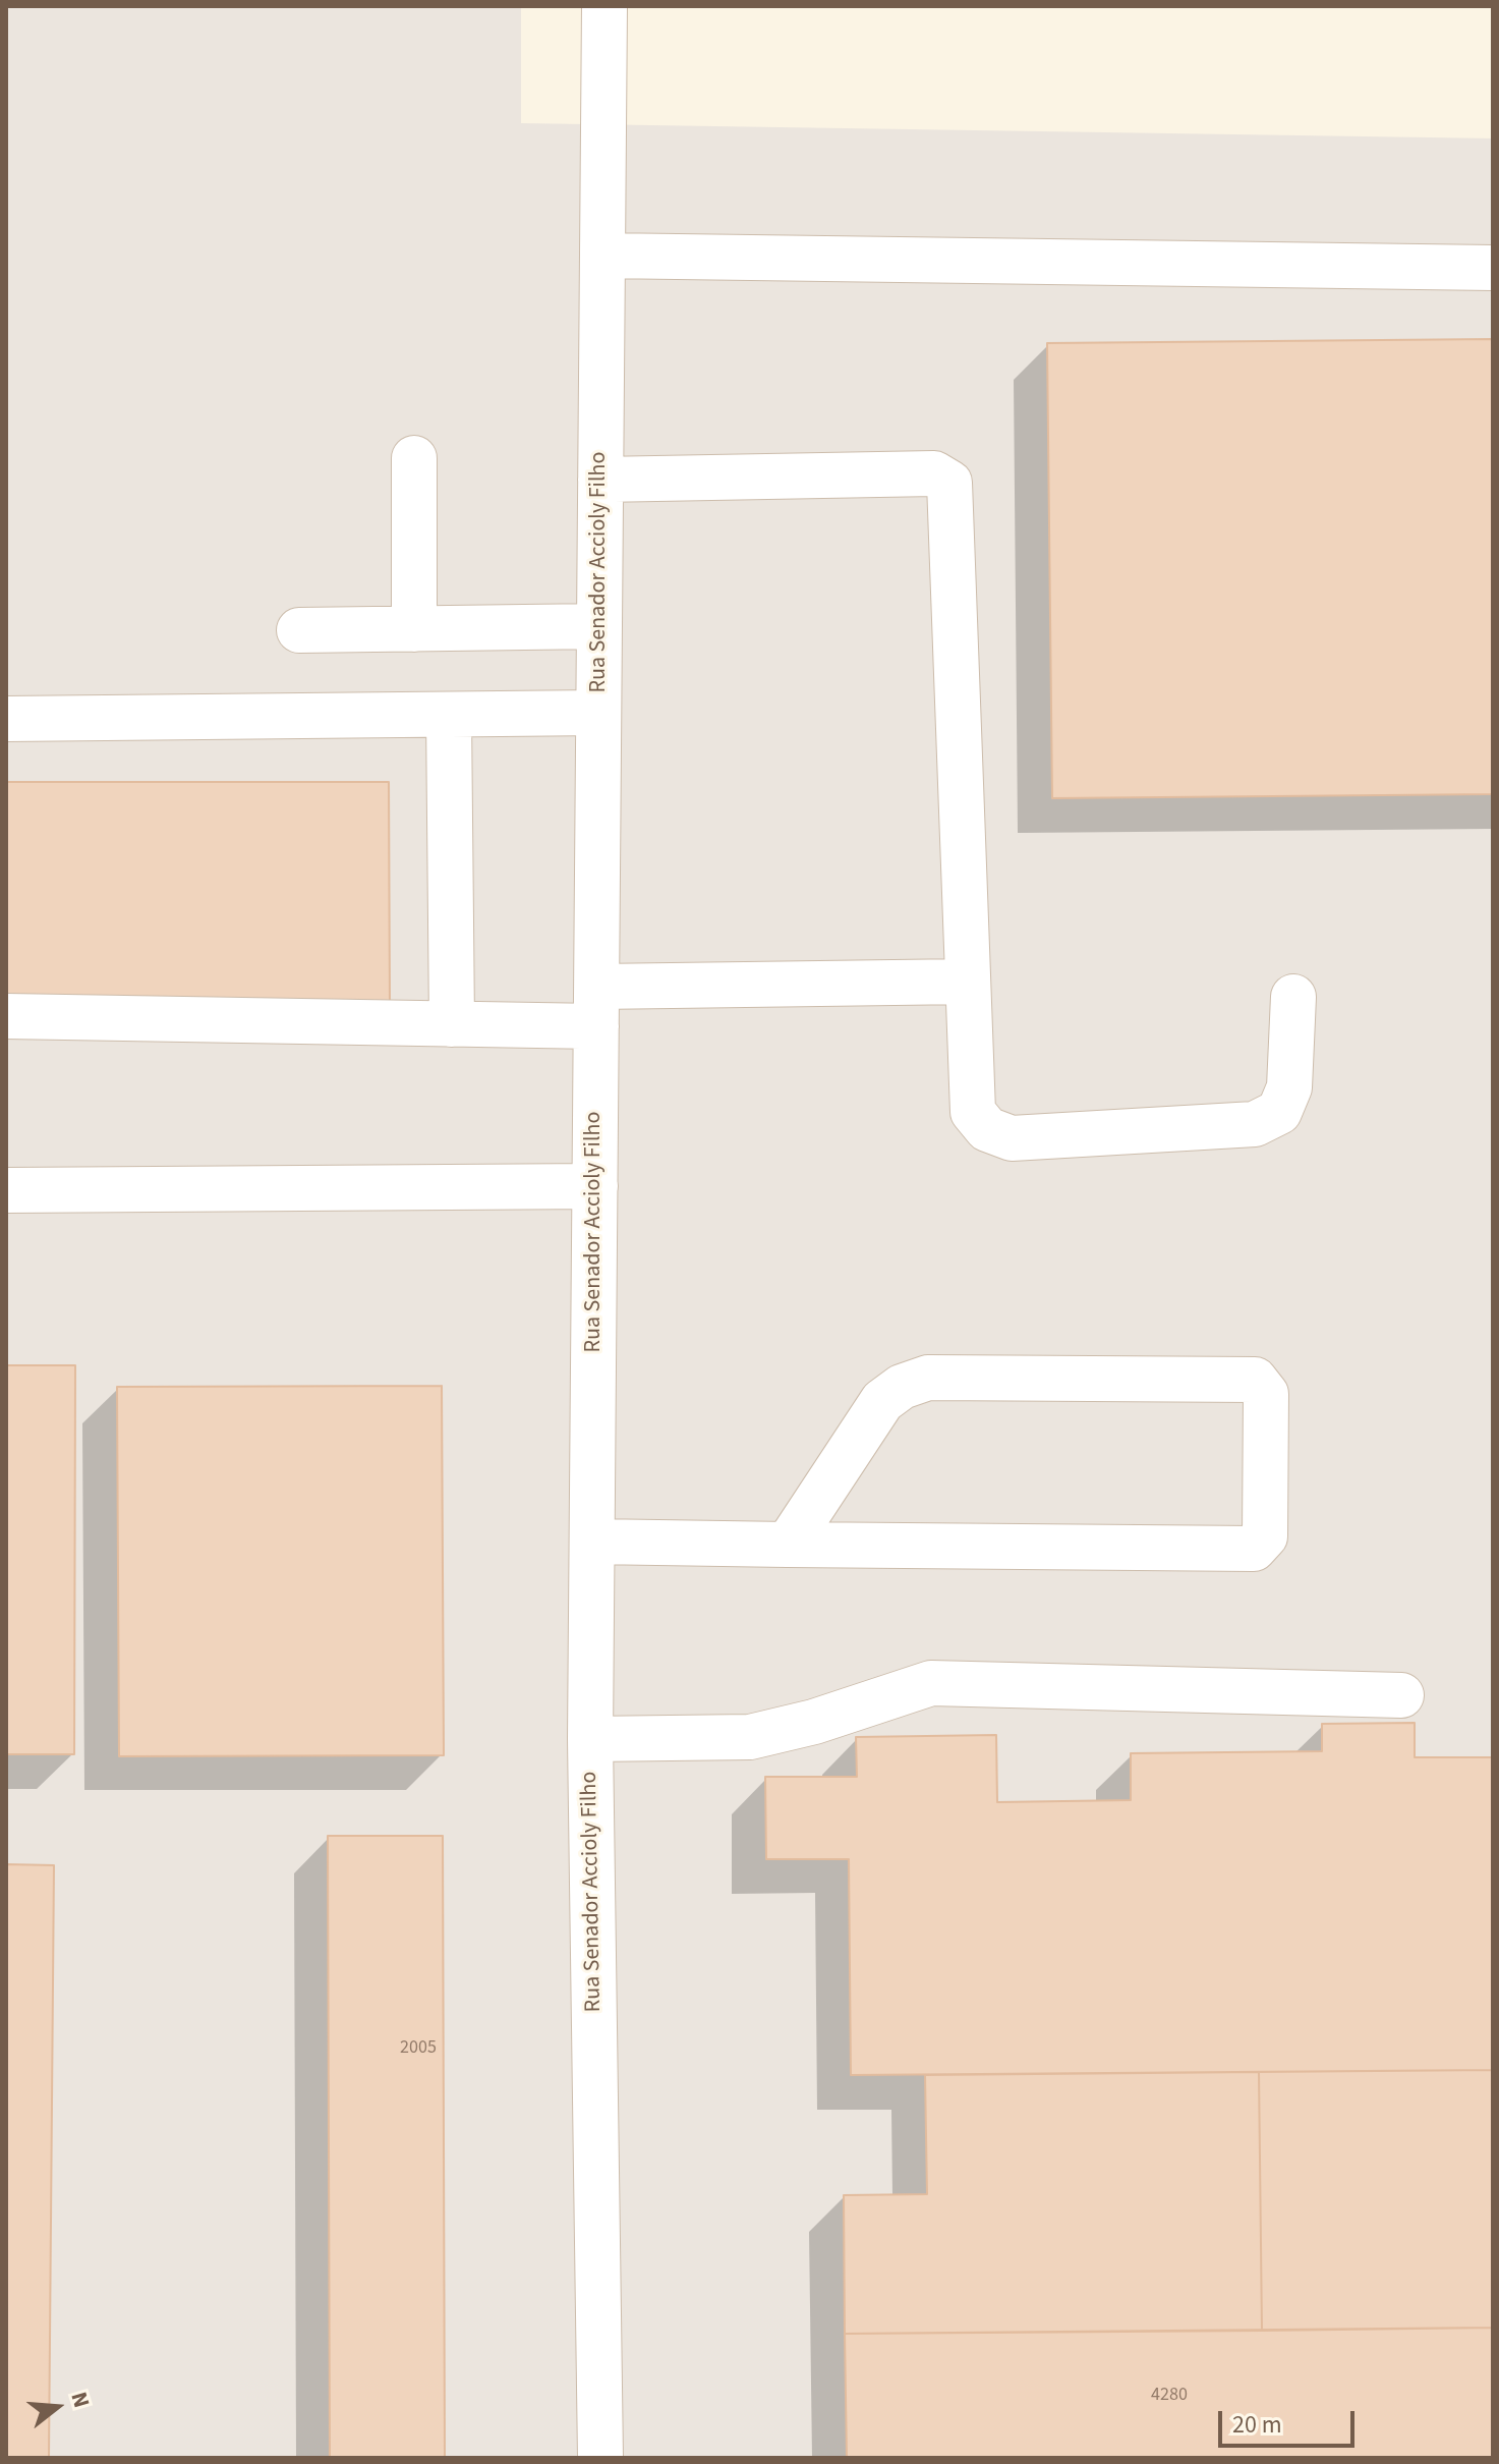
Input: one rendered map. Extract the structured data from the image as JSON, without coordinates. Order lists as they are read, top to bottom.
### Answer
{
  "streets": {
    "street": ["Rua Senador Accioly Filho"]
  },
  "house_numbers": ["2005", "4280"],
  "scale_bar": "20 m",
  "north": "right"
}
